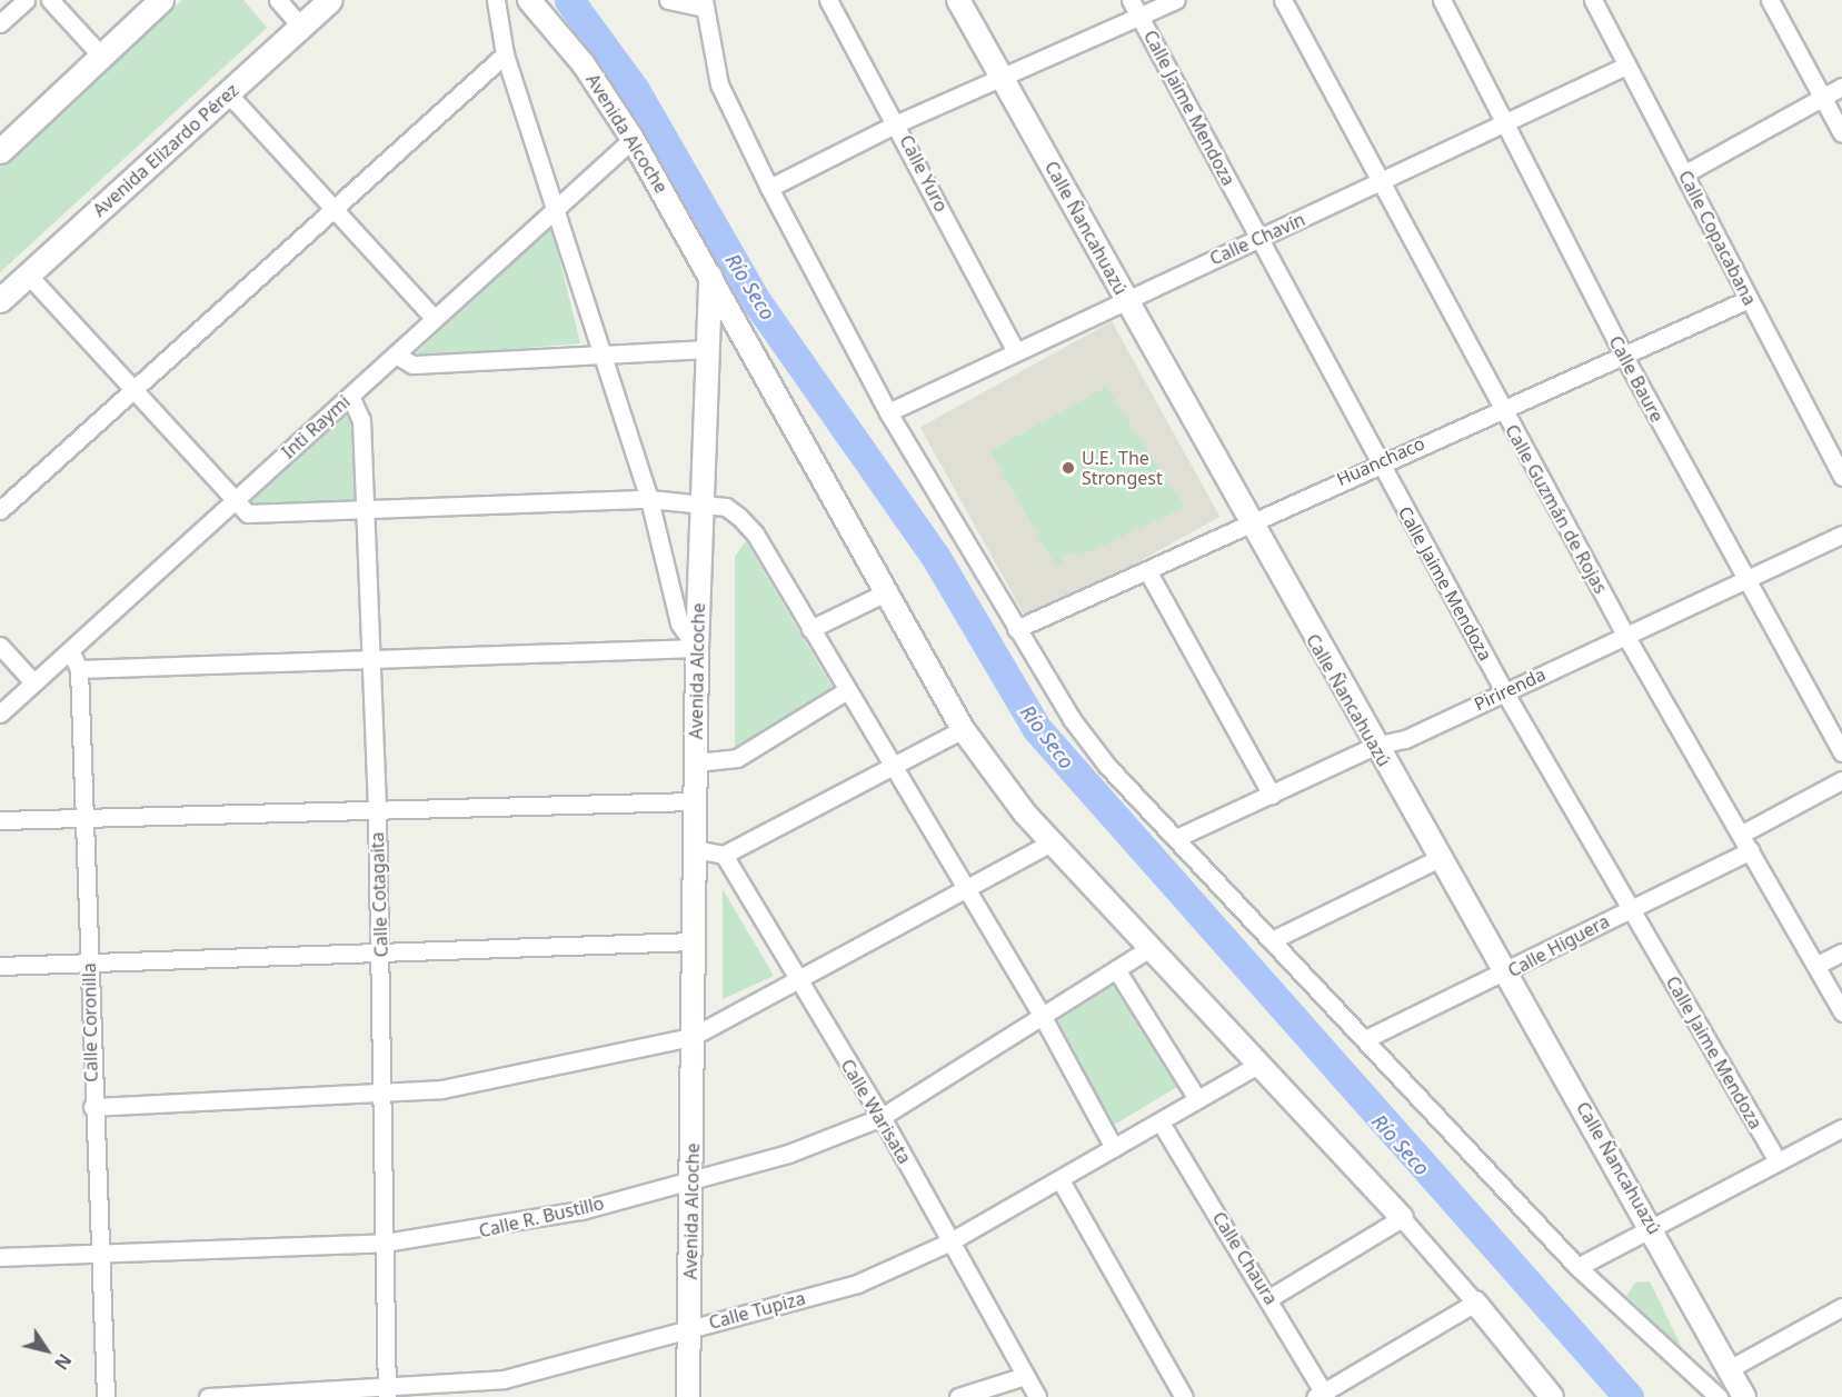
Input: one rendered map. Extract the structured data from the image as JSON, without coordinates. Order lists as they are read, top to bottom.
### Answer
{
  "streets": {
    "main road": ["Avenida Elizardo Pérez"],
    "street": [
      "Calle Jaime Mendoza",
      "Avenida Alcoche",
      "Calle Yuro",
      "Calle Ñancahuazú",
      "Calle Copacabana",
      "Calle Chavín",
      "Calle Baure",
      "Inti Raymi",
      "Huanchaco",
      "Calle Guzmán de Rojas",
      "Pirirenda",
      "Calle Cotagaita",
      "Calle Higuera",
      "Calle Coronilla",
      "Calle Warisata",
      "Calle R. Bustillo",
      "Calle Chaura",
      "Calle Tupiza"
    ]
  },
  "crossings": [
    ["Calle Jaime Mendoza", "Calle Chavín"],
    ["Calle Jaime Mendoza", "Huanchaco"],
    ["Calle Jaime Mendoza", "Pirirenda"],
    ["Calle Jaime Mendoza", "Calle Higuera"],
    ["Avenida Alcoche", "Inti Raymi"],
    ["Avenida Alcoche", "Calle R. Bustillo"],
    ["Avenida Alcoche", "Calle Tupiza"],
    ["Calle Yuro", "Calle Chavín"],
    ["Calle Ñancahuazú", "Calle Chavín"],
    ["Calle Ñancahuazú", "Huanchaco"],
    ["Calle Ñancahuazú", "Pirirenda"],
    ["Calle Ñancahuazú", "Calle Higuera"],
    ["Calle Copacabana", "Calle Chavín"],
    ["Calle Copacabana", "Huanchaco"],
    ["Calle Chavín", "Calle Baure"],
    ["Calle Chavín", "Calle Guzmán de Rojas"],
    ["Calle Baure", "Huanchaco"],
    ["Calle Baure", "Pirirenda"],
    ["Inti Raymi", "Calle Cotagaita"],
    ["Inti Raymi", "Calle Coronilla"],
    ["Huanchaco", "Calle Guzmán de Rojas"],
    ["Calle Guzmán de Rojas", "Pirirenda"],
    ["Calle Guzmán de Rojas", "Calle Higuera"],
    ["Calle Cotagaita", "Calle R. Bustillo"],
    ["Calle Cotagaita", "Calle Tupiza"],
    ["Calle Coronilla", "Calle R. Bustillo"],
    ["Calle Warisata", "Calle R. Bustillo"],
    ["Calle Warisata", "Calle Tupiza"],
    ["Calle Chaura", "Calle Tupiza"]
  ],
  "water": ["Río Seco"],
  "places": ["U.E. The Strongest"],
  "north": "bottom right"
}
